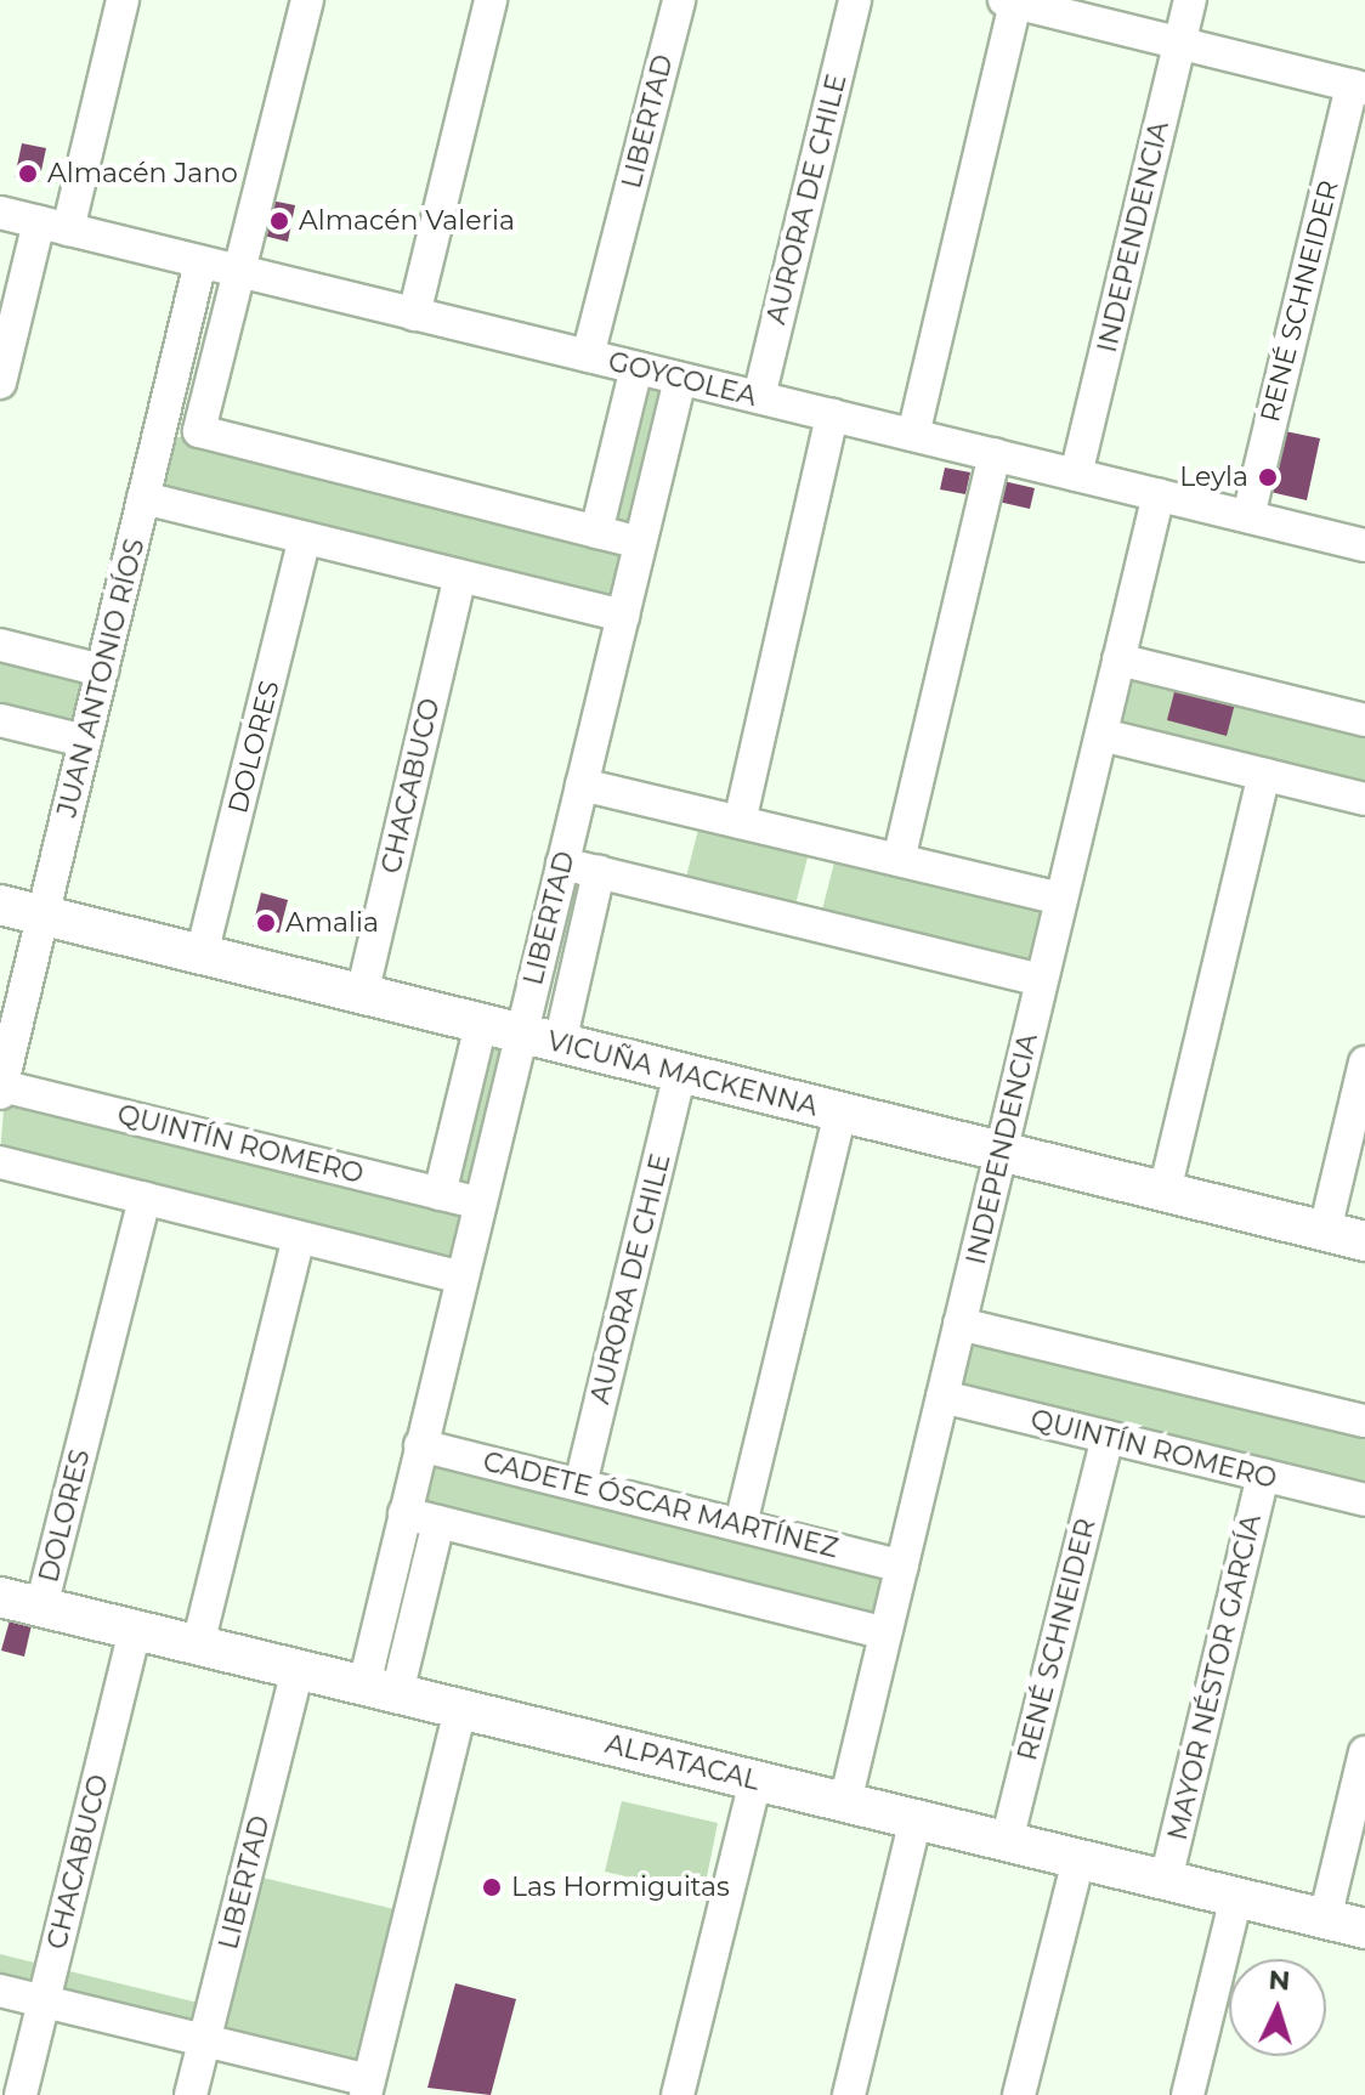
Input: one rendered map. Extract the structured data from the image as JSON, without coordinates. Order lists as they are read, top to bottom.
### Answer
{
  "streets": {
    "main road": ["VICUÑA MACKENNA", "ALPATACAL"],
    "street": [
      "LIBERTAD",
      "AURORA DE CHILE",
      "INDEPENDENCIA",
      "RENÉ SCHNEIDER",
      "GOYCOLEA",
      "JUAN ANTONIO RÍOS",
      "DOLORES",
      "CHACABUCO",
      "QUINTÍN ROMERO",
      "CADETE ÓSCAR MARTÍNEZ",
      "MAYOR NÉSTOR GARCÍA"
    ]
  },
  "crossings": [
    ["LIBERTAD", "GOYCOLEA"],
    ["LIBERTAD", "VICUÑA MACKENNA"],
    ["LIBERTAD", "QUINTÍN ROMERO"],
    ["LIBERTAD", "CADETE ÓSCAR MARTÍNEZ"],
    ["LIBERTAD", "ALPATACAL"],
    ["AURORA DE CHILE", "GOYCOLEA"],
    ["AURORA DE CHILE", "VICUÑA MACKENNA"],
    ["AURORA DE CHILE", "CADETE ÓSCAR MARTÍNEZ"],
    ["INDEPENDENCIA", "GOYCOLEA"],
    ["INDEPENDENCIA", "VICUÑA MACKENNA"],
    ["INDEPENDENCIA", "QUINTÍN ROMERO"],
    ["INDEPENDENCIA", "CADETE ÓSCAR MARTÍNEZ"],
    ["INDEPENDENCIA", "ALPATACAL"],
    ["RENÉ SCHNEIDER", "GOYCOLEA"],
    ["RENÉ SCHNEIDER", "QUINTÍN ROMERO"],
    ["RENÉ SCHNEIDER", "ALPATACAL"],
    ["GOYCOLEA", "JUAN ANTONIO RÍOS"],
    ["JUAN ANTONIO RÍOS", "VICUÑA MACKENNA"],
    ["JUAN ANTONIO RÍOS", "QUINTÍN ROMERO"],
    ["DOLORES", "VICUÑA MACKENNA"],
    ["DOLORES", "ALPATACAL"],
    ["CHACABUCO", "VICUÑA MACKENNA"],
    ["CHACABUCO", "ALPATACAL"],
    ["QUINTÍN ROMERO", "MAYOR NÉSTOR GARCÍA"],
    ["MAYOR NÉSTOR GARCÍA", "ALPATACAL"]
  ],
  "places": [
    "Almacén Jano",
    "Almacén Valeria",
    "Leyla",
    "Amalia",
    "Las Hormiguitas"
  ],
  "north": "top"
}
